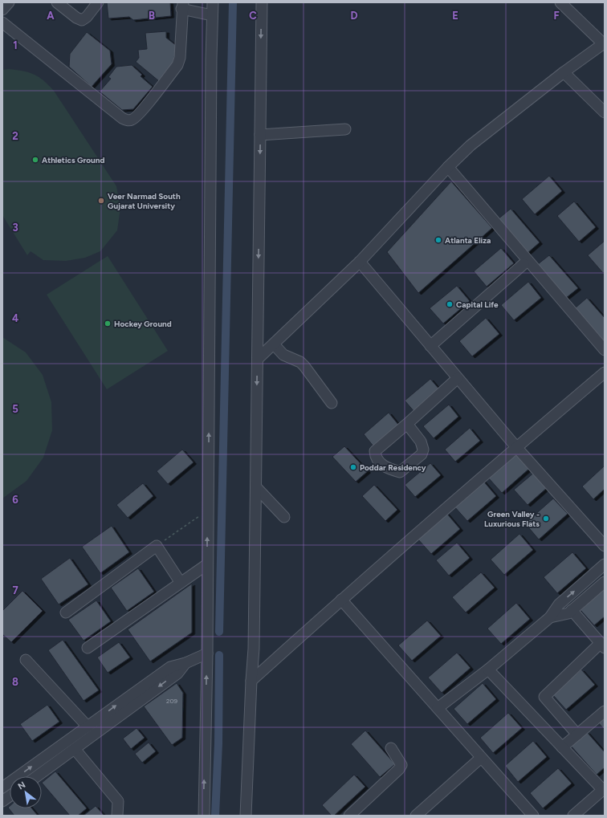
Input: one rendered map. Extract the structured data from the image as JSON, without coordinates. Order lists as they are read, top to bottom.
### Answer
{
  "places": [
    "Athletics Ground",
    "Veer Narmad South Gujarat University",
    "Atlanta Eliza",
    "Capital Life",
    "Hockey Ground",
    "Poddar Residency",
    "Green Valley - Luxurious Flats"
  ],
  "house_numbers": ["209"],
  "north": "top left",
  "grid": {
    "columns": [
      "A",
      "B",
      "C",
      "D",
      "E",
      "F"
    ],
    "rows": [
      "1",
      "2",
      "3",
      "4",
      "5",
      "6",
      "7",
      "8"
    ]
  }
}
